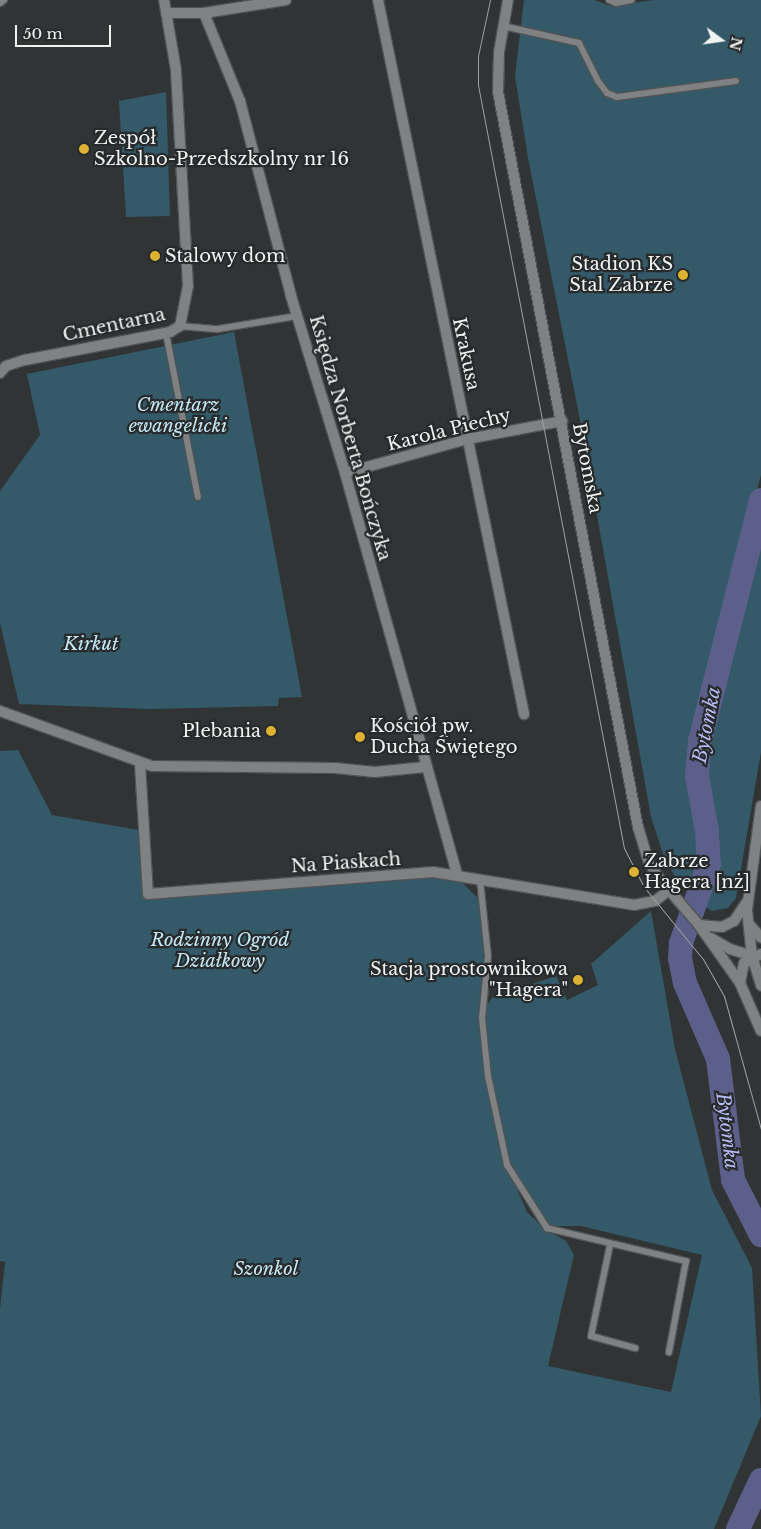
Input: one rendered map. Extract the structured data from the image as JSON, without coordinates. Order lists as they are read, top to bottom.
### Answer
{
  "streets": {
    "street": [
      "Cmentarna",
      "Krakusa",
      "Karola Piechy",
      "Księdza Norberta Bończyka",
      "Bytomska",
      "Na Piaskach"
    ]
  },
  "crossings": [
    ["Krakusa", "Karola Piechy"],
    ["Karola Piechy", "Księdza Norberta Bończyka"],
    ["Karola Piechy", "Bytomska"],
    ["Księdza Norberta Bończyka", "Na Piaskach"],
    ["Bytomska", "Na Piaskach"]
  ],
  "water": ["Bytomka"],
  "parks": [
    "Cmentarz ewangelicki",
    "Kirkut",
    "Rodzinny Ogród Działkowy",
    "Szonkol"
  ],
  "places": [
    "Zespół Szkolno-Przedszkolny nr 16",
    "Stalowy dom",
    "Stadion KS Stal Zabrze",
    "Plebania",
    "Kościół pw. Ducha Świętego",
    "Zabrze Hagera [nż]",
    "Stacja prostownikowa \"Hagera\""
  ],
  "scale_bar": "50 m",
  "north": "right"
}
